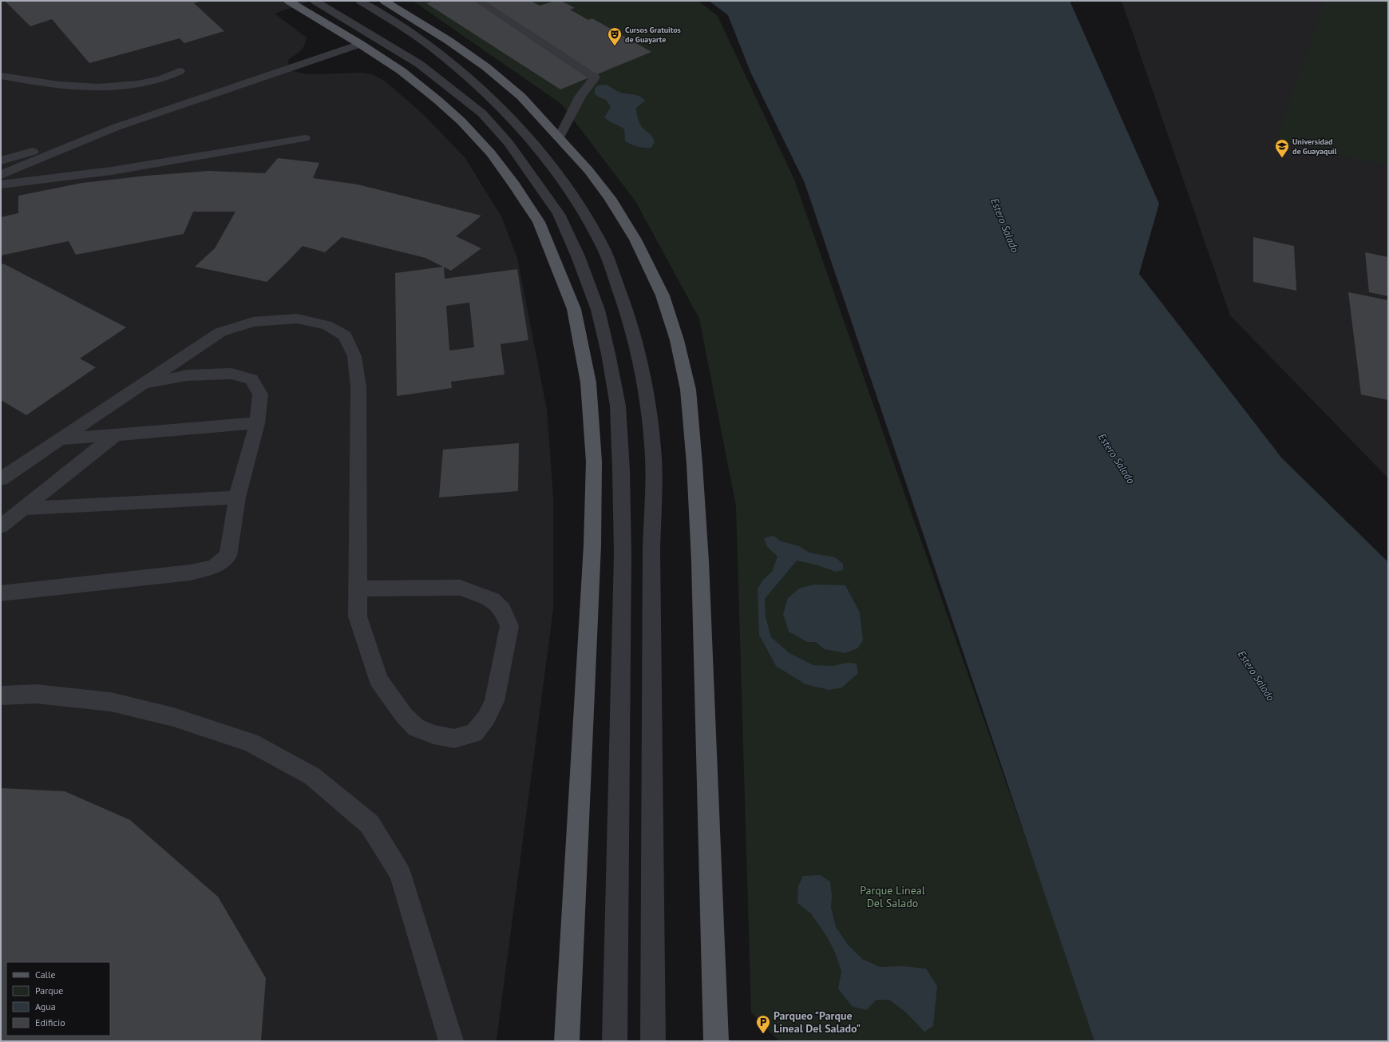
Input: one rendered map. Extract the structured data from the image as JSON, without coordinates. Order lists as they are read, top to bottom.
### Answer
{
  "water": ["Estero Salado"],
  "parks": ["Parque Lineal Del Salado"],
  "places": {
    "theatre": ["Cursos Gratuitos de Guayarte"],
    "school or university": ["Universidad de Guayaquil"],
    "parking": ["Parqueo \"Parque Lineal Del Salado\""]
  },
  "legend": [
    "Calle",
    "Parque",
    "Agua",
    "Edificio"
  ]
}
